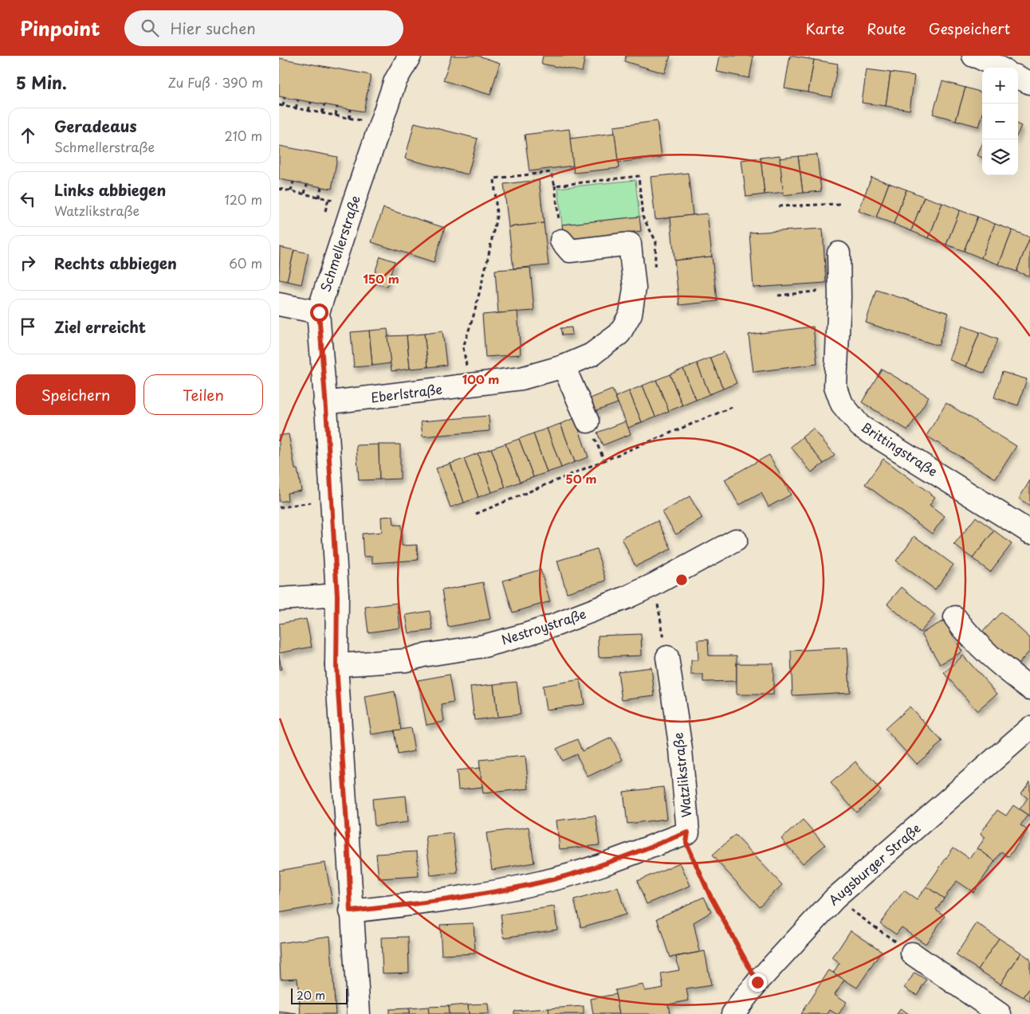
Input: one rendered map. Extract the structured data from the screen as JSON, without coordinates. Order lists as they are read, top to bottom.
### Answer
{
  "streets": {
    "street": [
      "Schmellerstraße",
      "Eberlstraße",
      "Brittingstraße",
      "Nestroystraße",
      "Watzlikstraße",
      "Augsburger Straße"
    ]
  },
  "crossings": [
    ["Schmellerstraße", "Eberlstraße"],
    ["Schmellerstraße", "Nestroystraße"],
    ["Schmellerstraße", "Watzlikstraße"]
  ],
  "scale_bar": "20 m",
  "page": {
    "header": "Pinpoint",
    "search": "Hier suchen",
    "nav": ["Karte", "Route", "Gespeichert"],
    "heading": ["5 Min.", "Zu Fuß · 390 m"],
    "map_buttons": ["+", "−"],
    "list": [
      ["Geradeaus", "Schmellerstraße", "210 m"],
      ["Links abbiegen", "Watzlikstraße", "120 m"],
      ["Rechts abbiegen", "60 m"],
      "Ziel erreicht"
    ],
    "buttons": ["Speichern", "Teilen"],
    "scale": "20 m"
  },
  "rings": ["150 m", "100 m", "50 m"]
}
